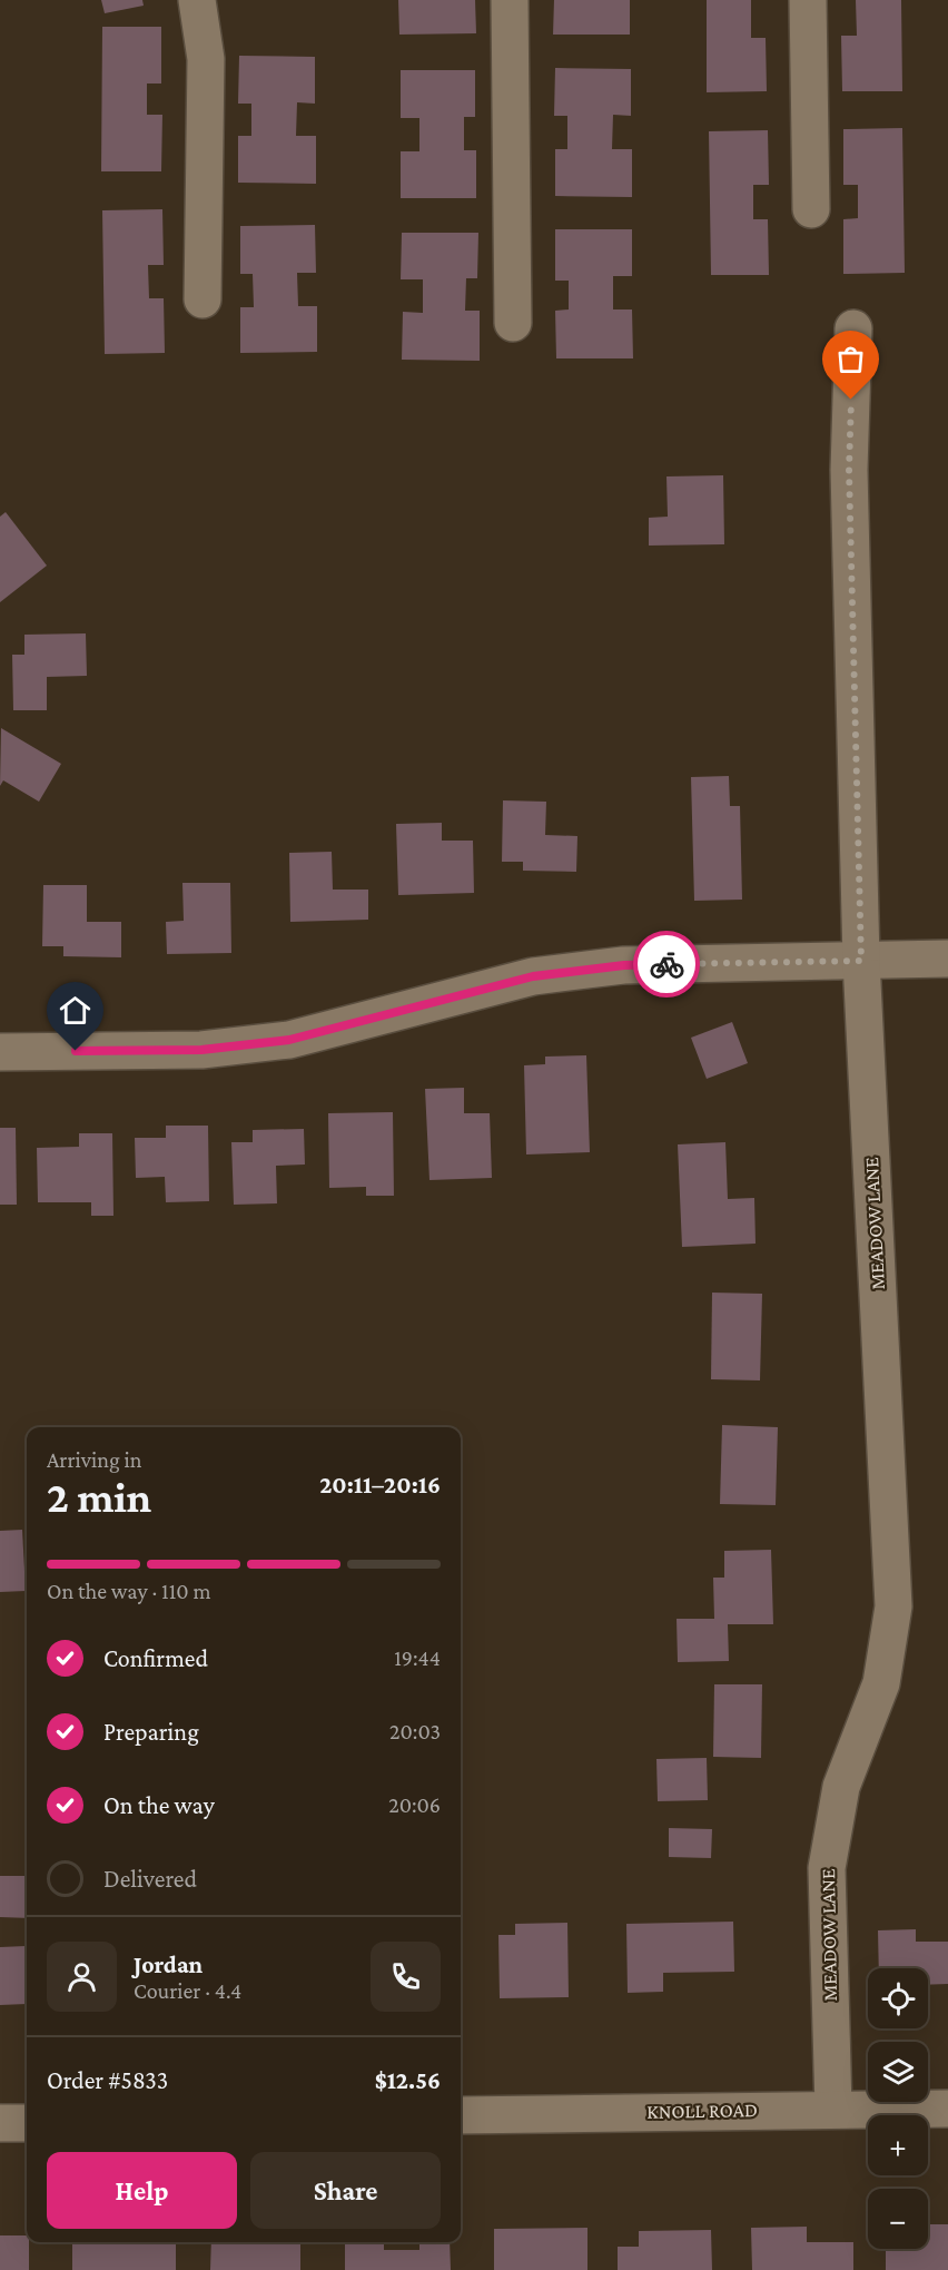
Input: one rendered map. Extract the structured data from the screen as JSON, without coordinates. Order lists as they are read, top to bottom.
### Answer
{
  "streets": {
    "street": ["MEADOW LANE", "KNOLL ROAD"]
  },
  "crossings": [
    ["MEADOW LANE", "KNOLL ROAD"]
  ],
  "page": {
    "heading": ["2 min", "Arriving in", "20:11–20:16"],
    "panel": [
      "Jordan",
      "Courier · 4.4",
      "Order #5833",
      "$12.56"
    ],
    "bar": "On the way · 110 m",
    "list": [
      ["Confirmed", "19:44"],
      ["Preparing", "20:03"],
      ["On the way", "20:06"],
      "Delivered"
    ],
    "map_buttons": ["+", "−"],
    "buttons": ["Help", "Share"]
  }
}
